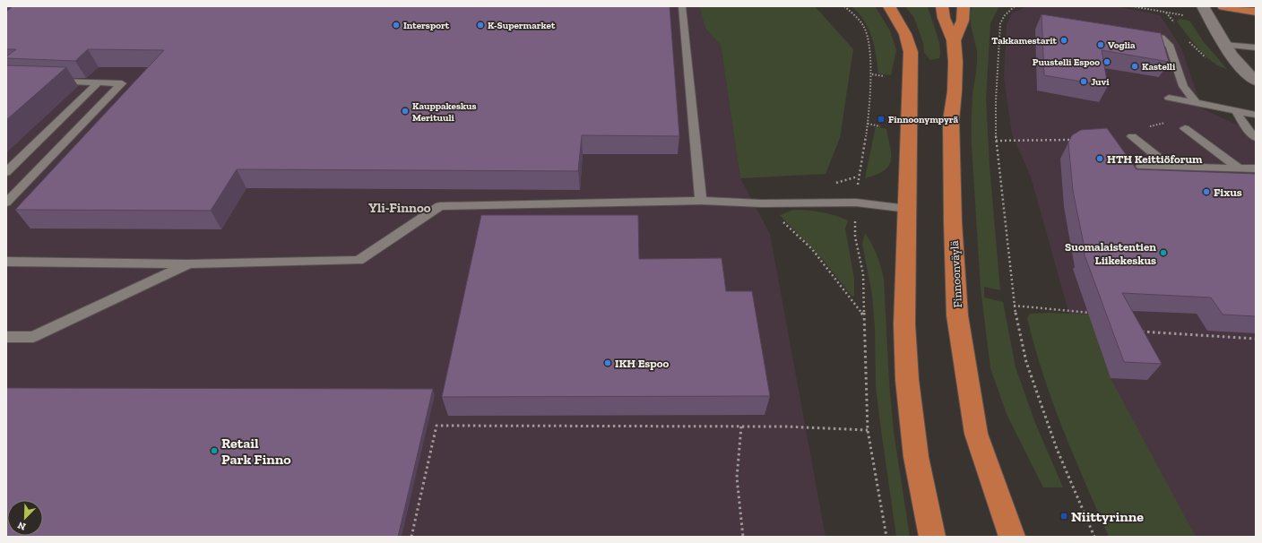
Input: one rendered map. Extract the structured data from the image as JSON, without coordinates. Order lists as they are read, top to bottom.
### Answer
{
  "streets": {
    "main road": ["Finnoonväylä"]
  },
  "districts": ["Yli-Finnoo"],
  "places": {
    "other": [
      "Intersport",
      "K-Supermarket",
      "Takkamestarit",
      "Voglia",
      "Puustelli Espoo",
      "Kastelli",
      "Juvi",
      "Kauppakeskus Merituuli",
      "HTH Keittiöforum",
      "Fixus",
      "Suomalaistentien Liikekeskus",
      "IKH Espoo",
      "Retail Park Finno"
    ],
    "transit": ["Finnoonympyrä", "Niittyrinne"]
  },
  "north": "bottom left"
}
